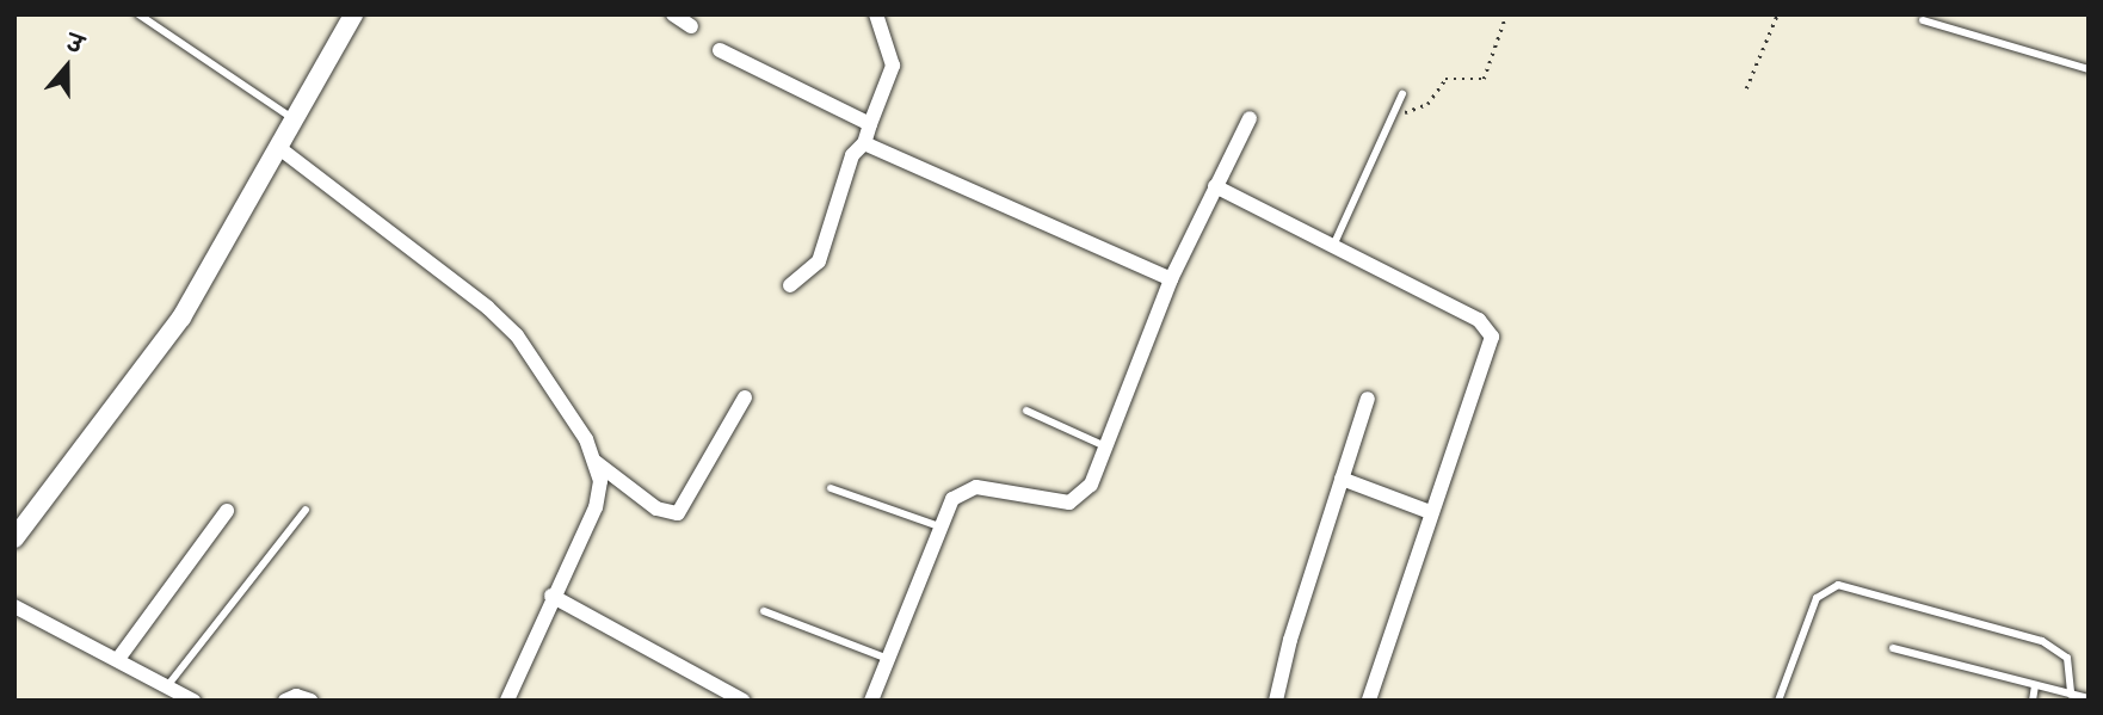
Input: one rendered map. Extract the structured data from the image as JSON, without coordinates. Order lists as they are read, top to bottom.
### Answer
{
  "north": "top"
}
